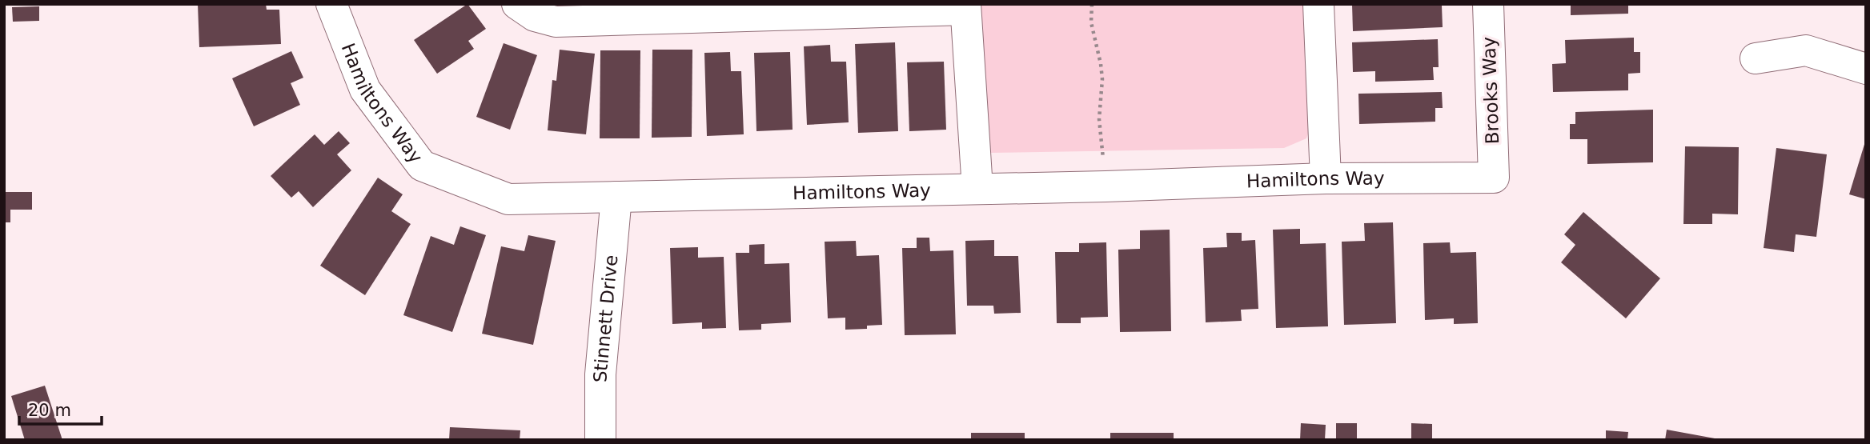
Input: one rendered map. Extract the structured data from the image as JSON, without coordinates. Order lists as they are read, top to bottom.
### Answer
{
  "streets": {
    "street": ["Brooks Way", "Hamiltons Way", "Stinnett Drive"]
  },
  "crossings": [
    ["Brooks Way", "Hamiltons Way"],
    ["Hamiltons Way", "Stinnett Drive"]
  ],
  "scale_bar": "20 m"
}
